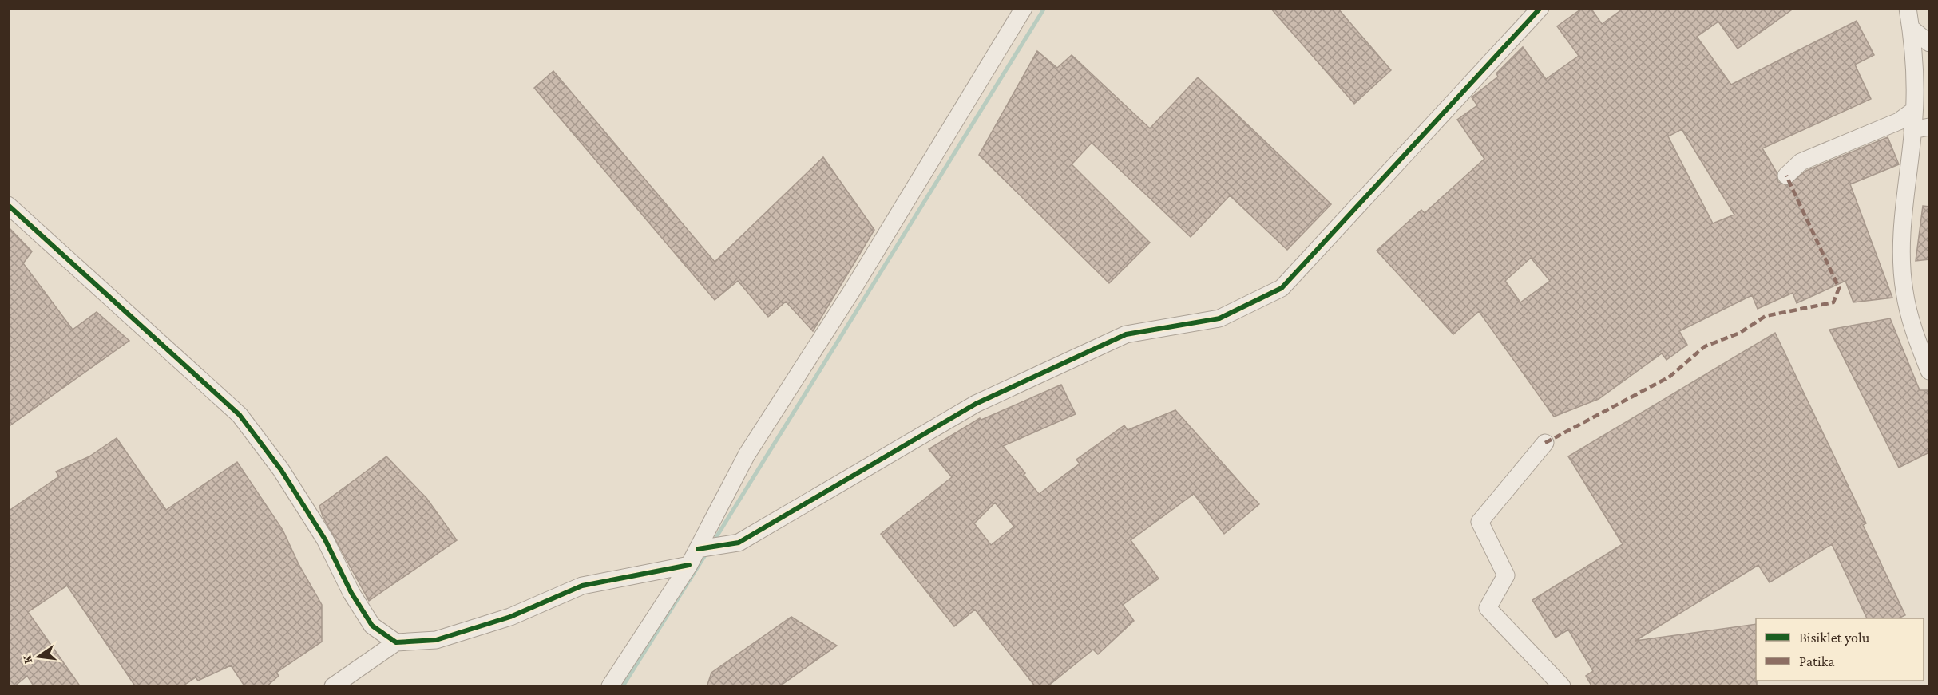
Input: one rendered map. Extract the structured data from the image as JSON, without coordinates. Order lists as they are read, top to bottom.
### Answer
{
  "legend": ["Bisiklet yolu", "Patika"],
  "north": "left"
}
